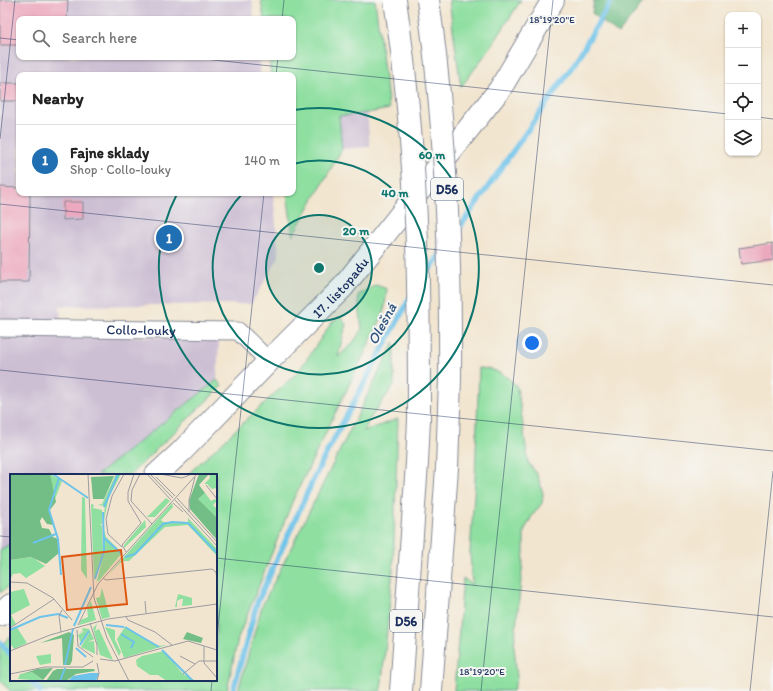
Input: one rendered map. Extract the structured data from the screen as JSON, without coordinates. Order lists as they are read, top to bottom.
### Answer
{
  "streets": {
    "main road": ["D56", "17. listopadu"],
    "street": ["Collo-louky"]
  },
  "crossings": [
    ["17. listopadu", "Collo-louky"]
  ],
  "water": ["Olešná"],
  "page": {
    "map_buttons": ["+", "−"],
    "search": "Search here",
    "heading": "Nearby",
    "list": [
      {
        "mark": "1",
        "name": "Fajne sklady",
        "note": "Shop · Collo-louky",
        "value": "140 m"
      }
    ],
    "pins": "1"
  },
  "coordinates": ["18°19'20\"E"],
  "rings": ["60 m", "40 m", "20 m"]
}
